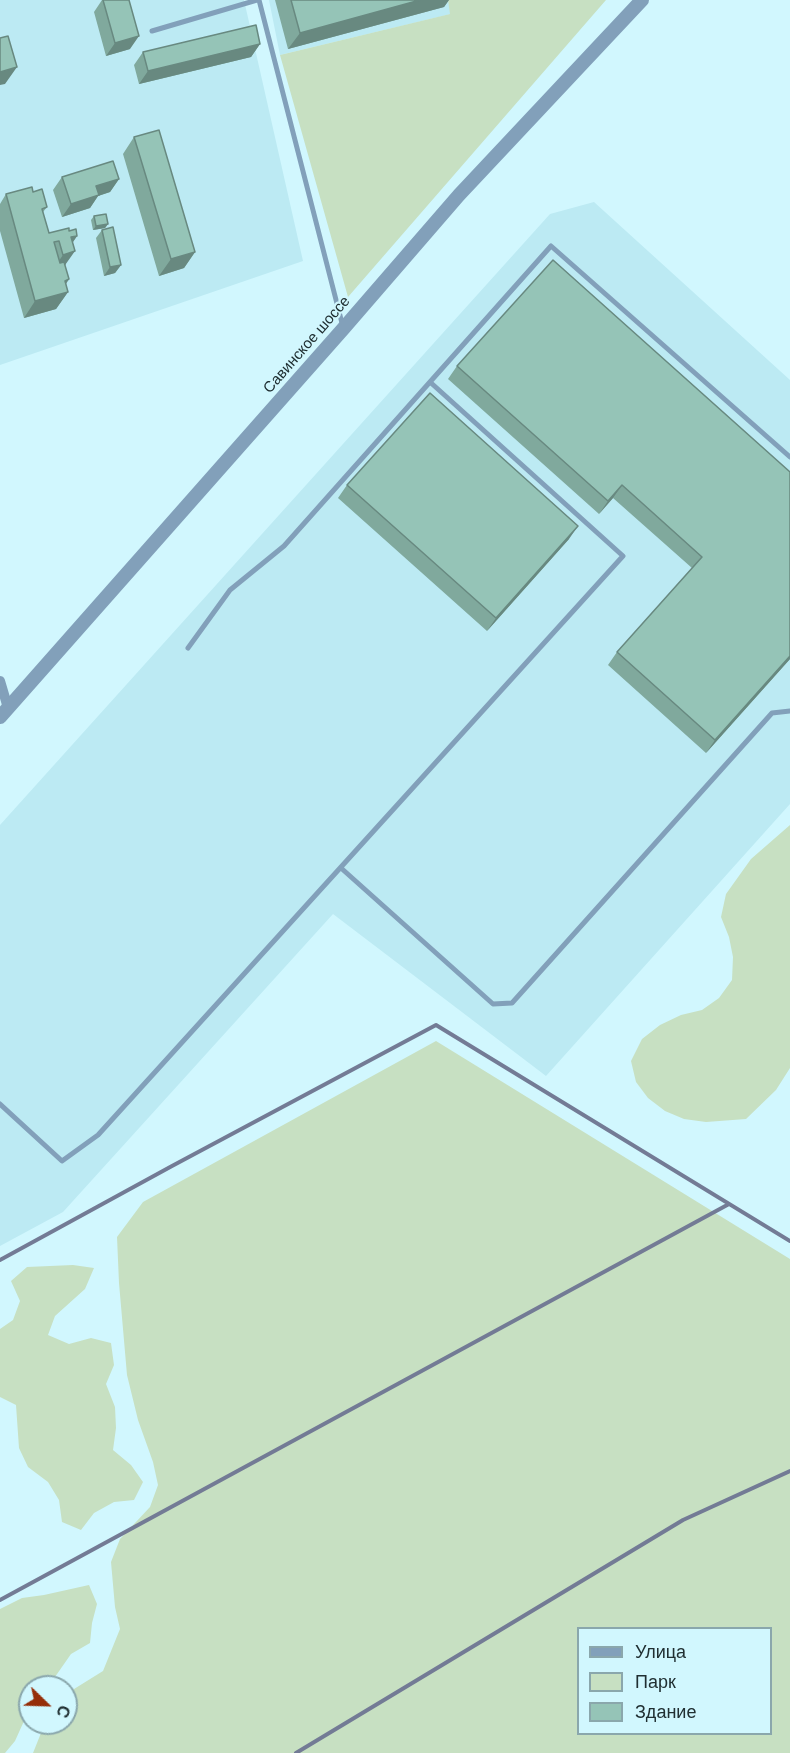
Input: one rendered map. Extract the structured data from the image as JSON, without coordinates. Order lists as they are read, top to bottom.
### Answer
{
  "streets": {
    "street": ["Савинское шоссе"]
  },
  "legend": ["Улица", "Парк", "Здание"],
  "north": "bottom right"
}
